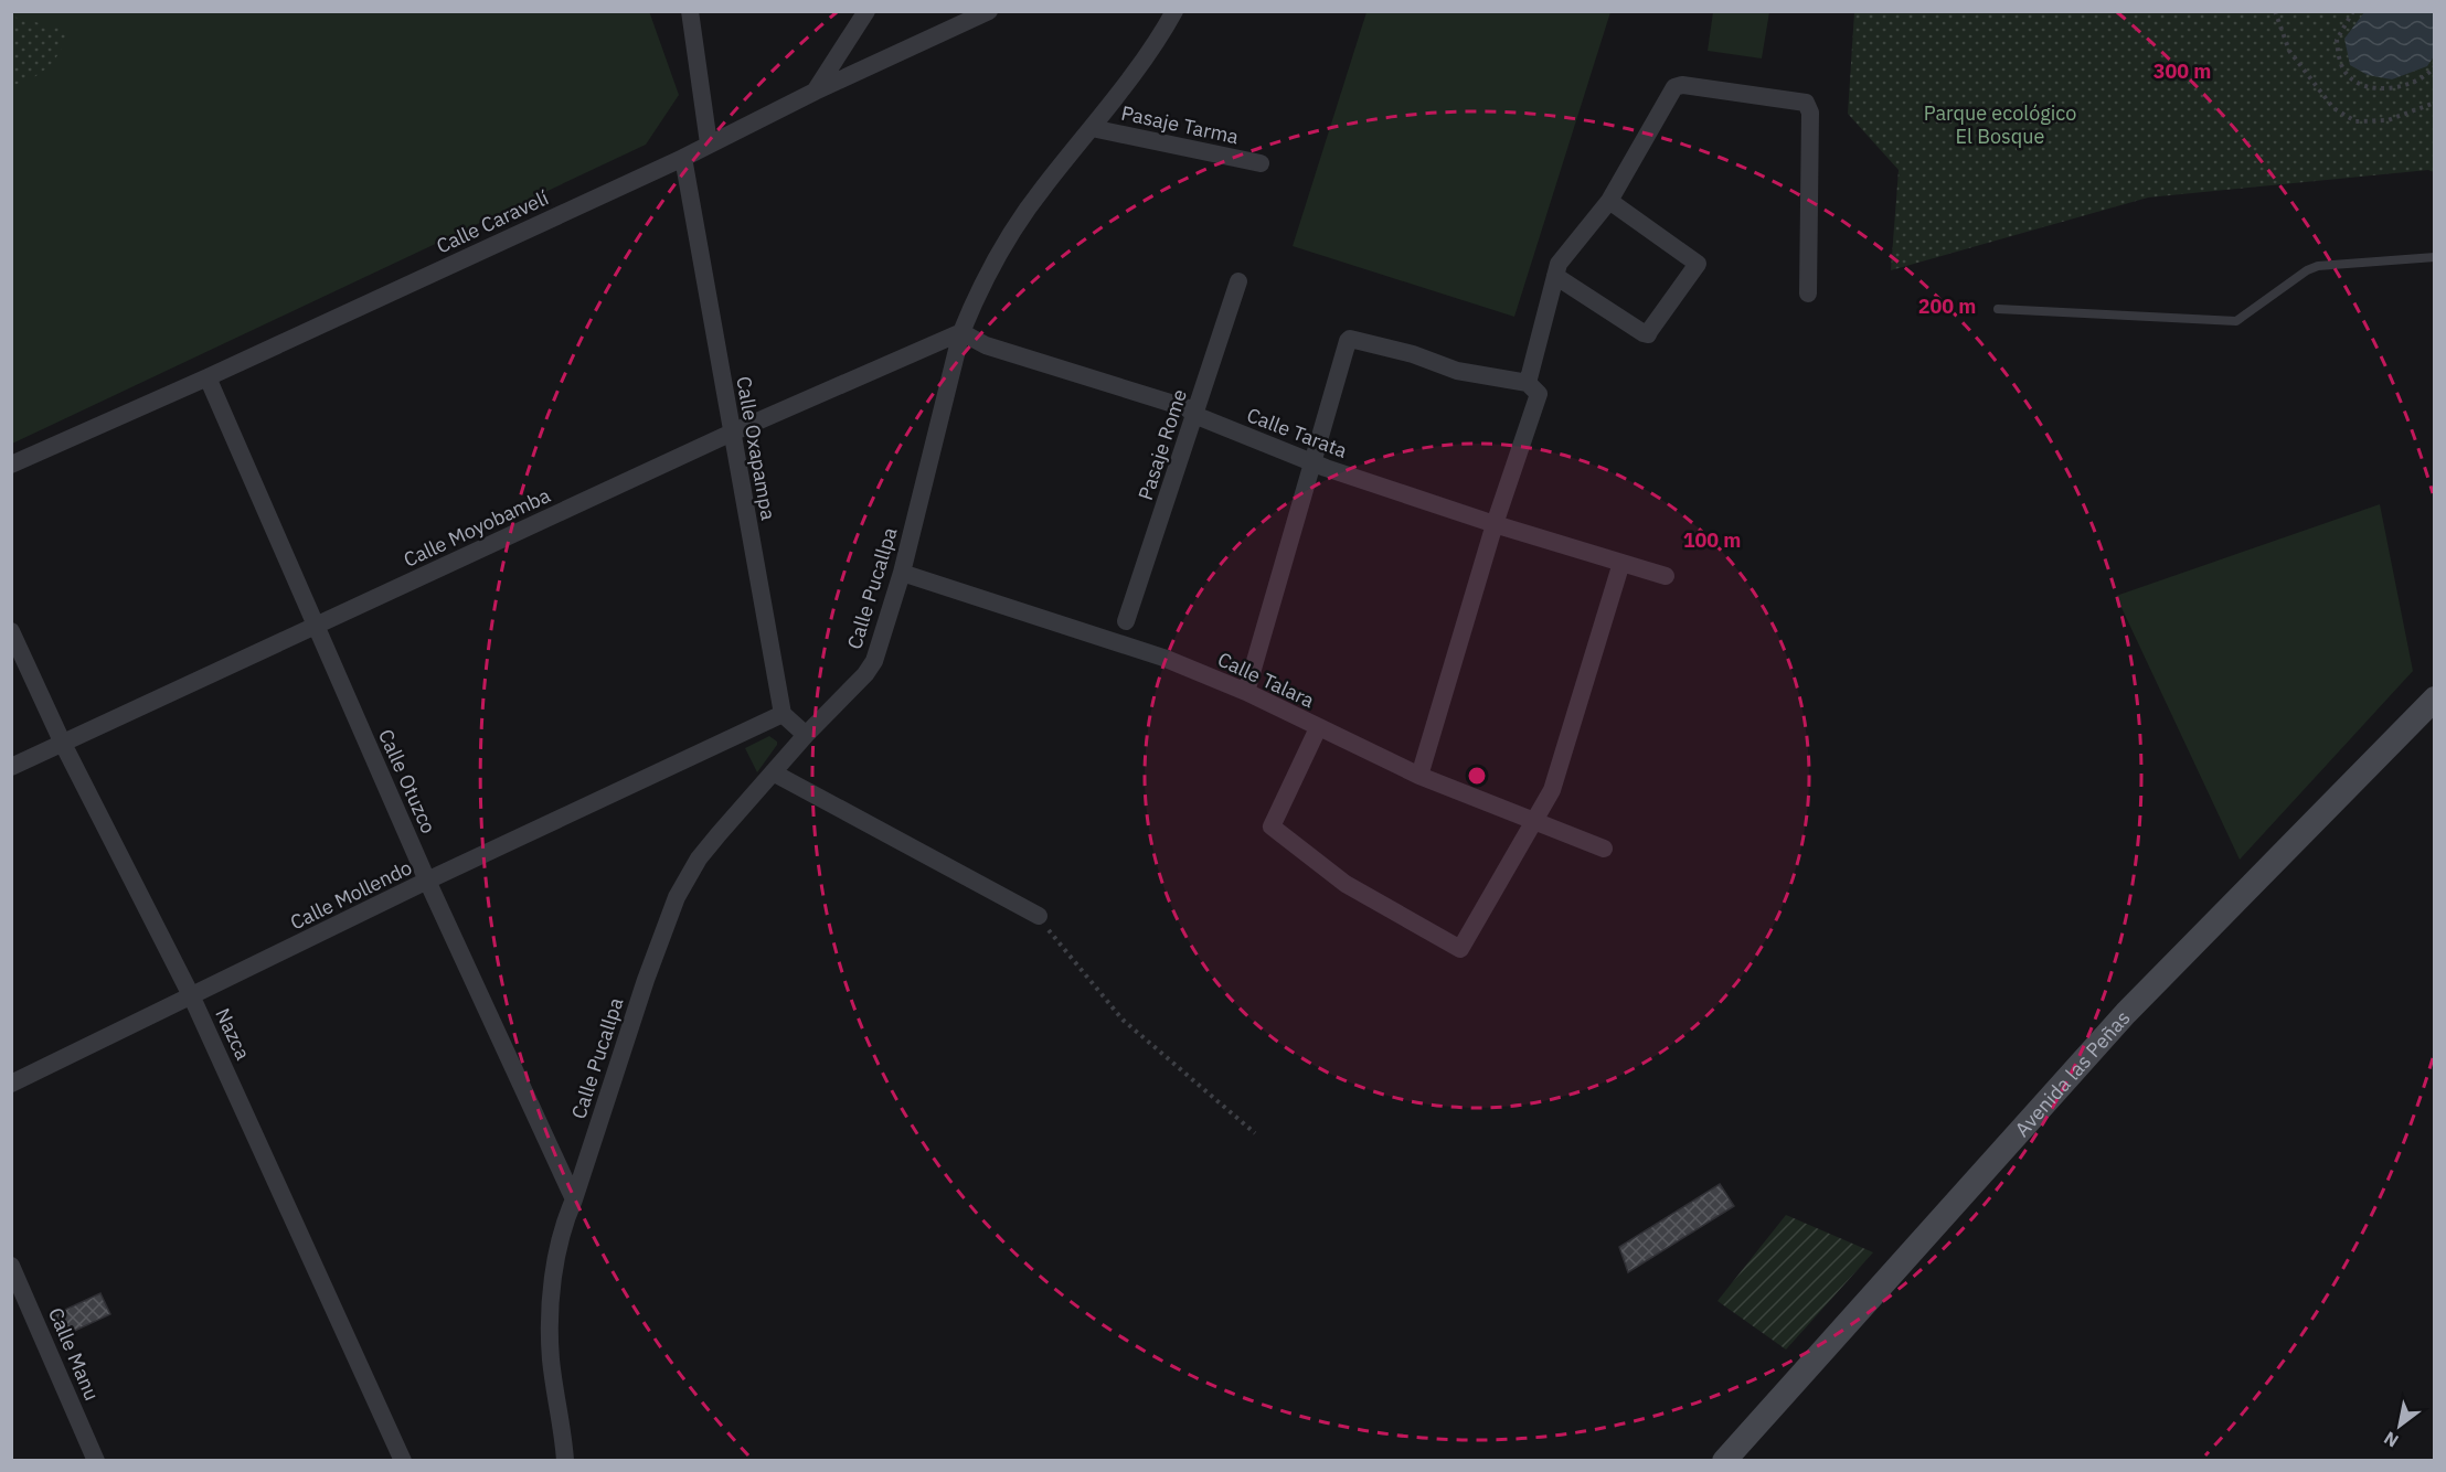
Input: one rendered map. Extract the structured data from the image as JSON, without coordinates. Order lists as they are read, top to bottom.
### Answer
{
  "streets": {
    "street": [
      "Pasaje Tarma",
      "Calle Caravelí",
      "Calle Tarata",
      "Pasaje Rome",
      "Calle Oxapampa",
      "Calle Moyobamba",
      "Calle Pucallpa",
      "Calle Talara",
      "Calle Otuzco",
      "Calle Mollendo",
      "Nazca",
      "Avenida las Peñas",
      "Calle Manu"
    ]
  },
  "crossings": [
    ["Pasaje Tarma", "Calle Pucallpa"],
    ["Calle Caravelí", "Calle Oxapampa"],
    ["Calle Caravelí", "Calle Otuzco"],
    ["Calle Tarata", "Pasaje Rome"],
    ["Calle Tarata", "Calle Moyobamba"],
    ["Calle Tarata", "Calle Pucallpa"],
    ["Calle Oxapampa", "Calle Moyobamba"],
    ["Calle Oxapampa", "Calle Mollendo"],
    ["Calle Moyobamba", "Calle Pucallpa"],
    ["Calle Moyobamba", "Calle Otuzco"],
    ["Calle Moyobamba", "Nazca"],
    ["Calle Pucallpa", "Calle Talara"],
    ["Calle Pucallpa", "Calle Otuzco"],
    ["Calle Otuzco", "Calle Mollendo"],
    ["Calle Mollendo", "Nazca"]
  ],
  "parks": ["Parque ecológico El Bosque"],
  "north": "bottom left",
  "rings": ["300 m", "200 m", "100 m"]
}
